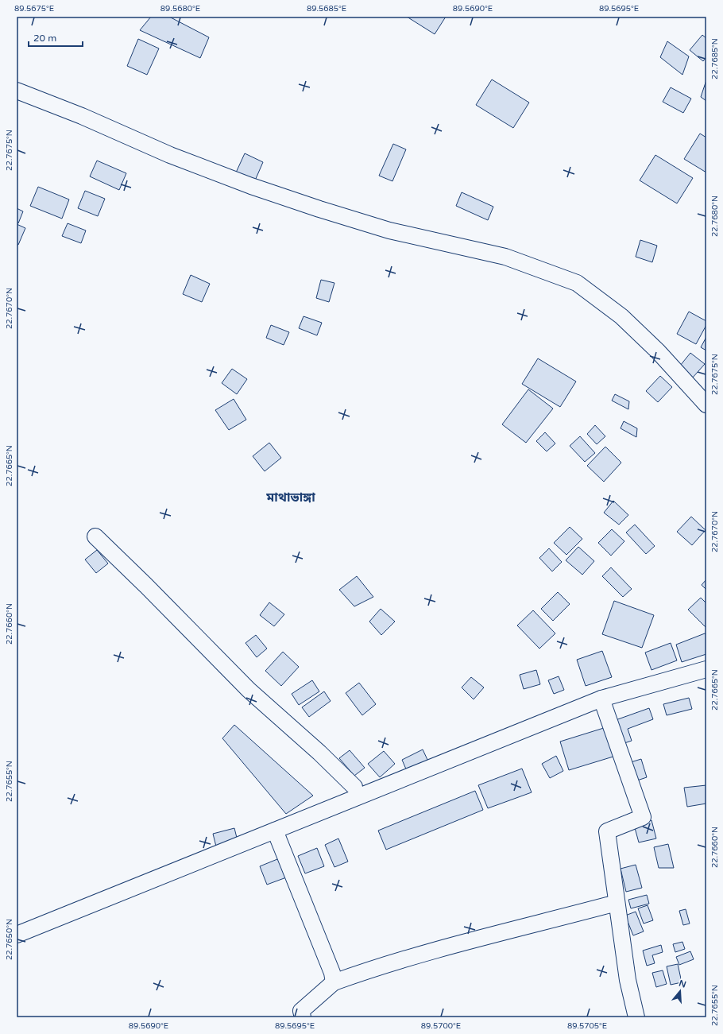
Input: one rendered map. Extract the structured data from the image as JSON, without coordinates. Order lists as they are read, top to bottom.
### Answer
{
  "districts": ["মাথাভাঙ্গা"],
  "scale_bar": "20 m",
  "north": "top",
  "coordinates": [
    "89.5675°E",
    "89.5680°E",
    "89.5685°E",
    "89.5690°E",
    "89.5695°E",
    "22.7685°N",
    "22.7675°N",
    "22.7680°N",
    "22.7670°N",
    "22.7665°N",
    "22.7660°N",
    "22.7655°N",
    "22.7650°N",
    "89.5700°E",
    "89.5705°E"
  ]
}
